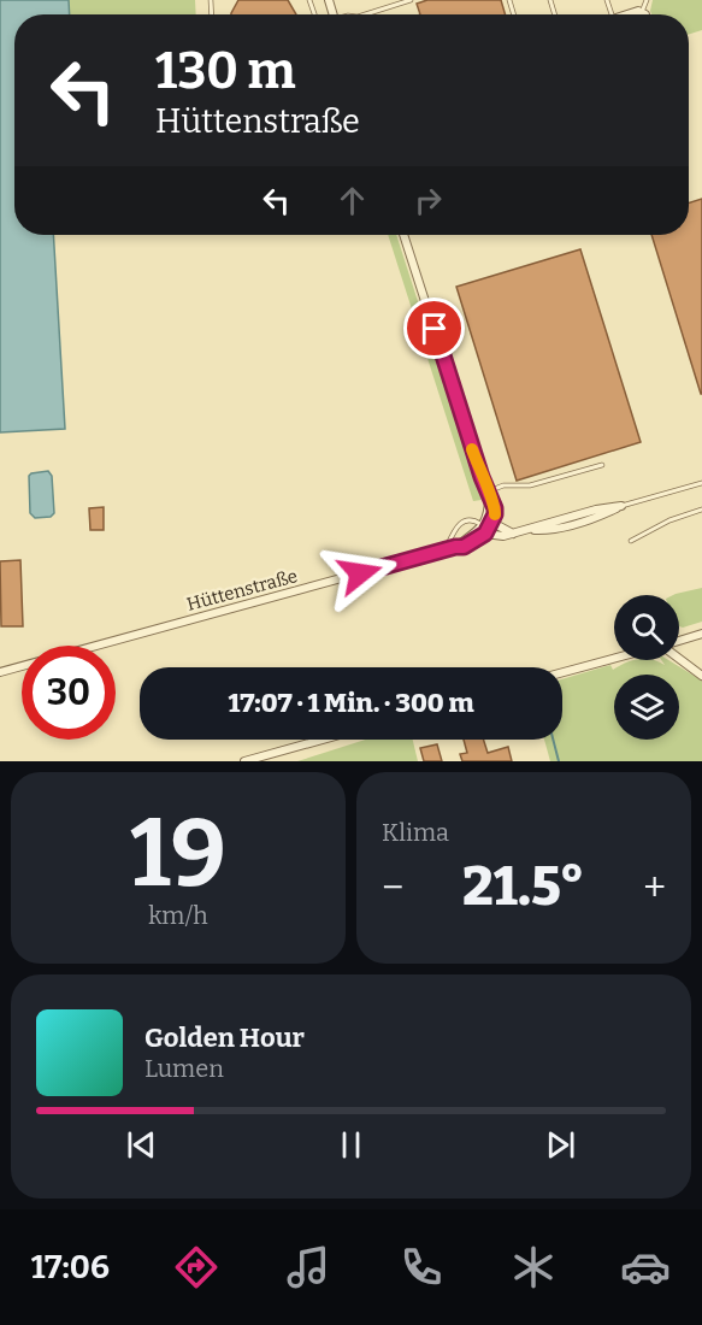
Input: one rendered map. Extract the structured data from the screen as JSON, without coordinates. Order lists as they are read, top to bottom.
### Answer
{
  "streets": {
    "street": ["Hüttenstraße"]
  },
  "page": {
    "turn": ["130 m", "Hüttenstraße"],
    "limit": "30",
    "trip": "17:07 · 1 Min. · 300 m",
    "tile": [
      ["19", "km/h"],
      "Klima"
    ],
    "heat": ["−", "21.5°", "+"],
    "song": ["Golden Hour", "Lumen"],
    "tabs": "17:06"
  }
}
